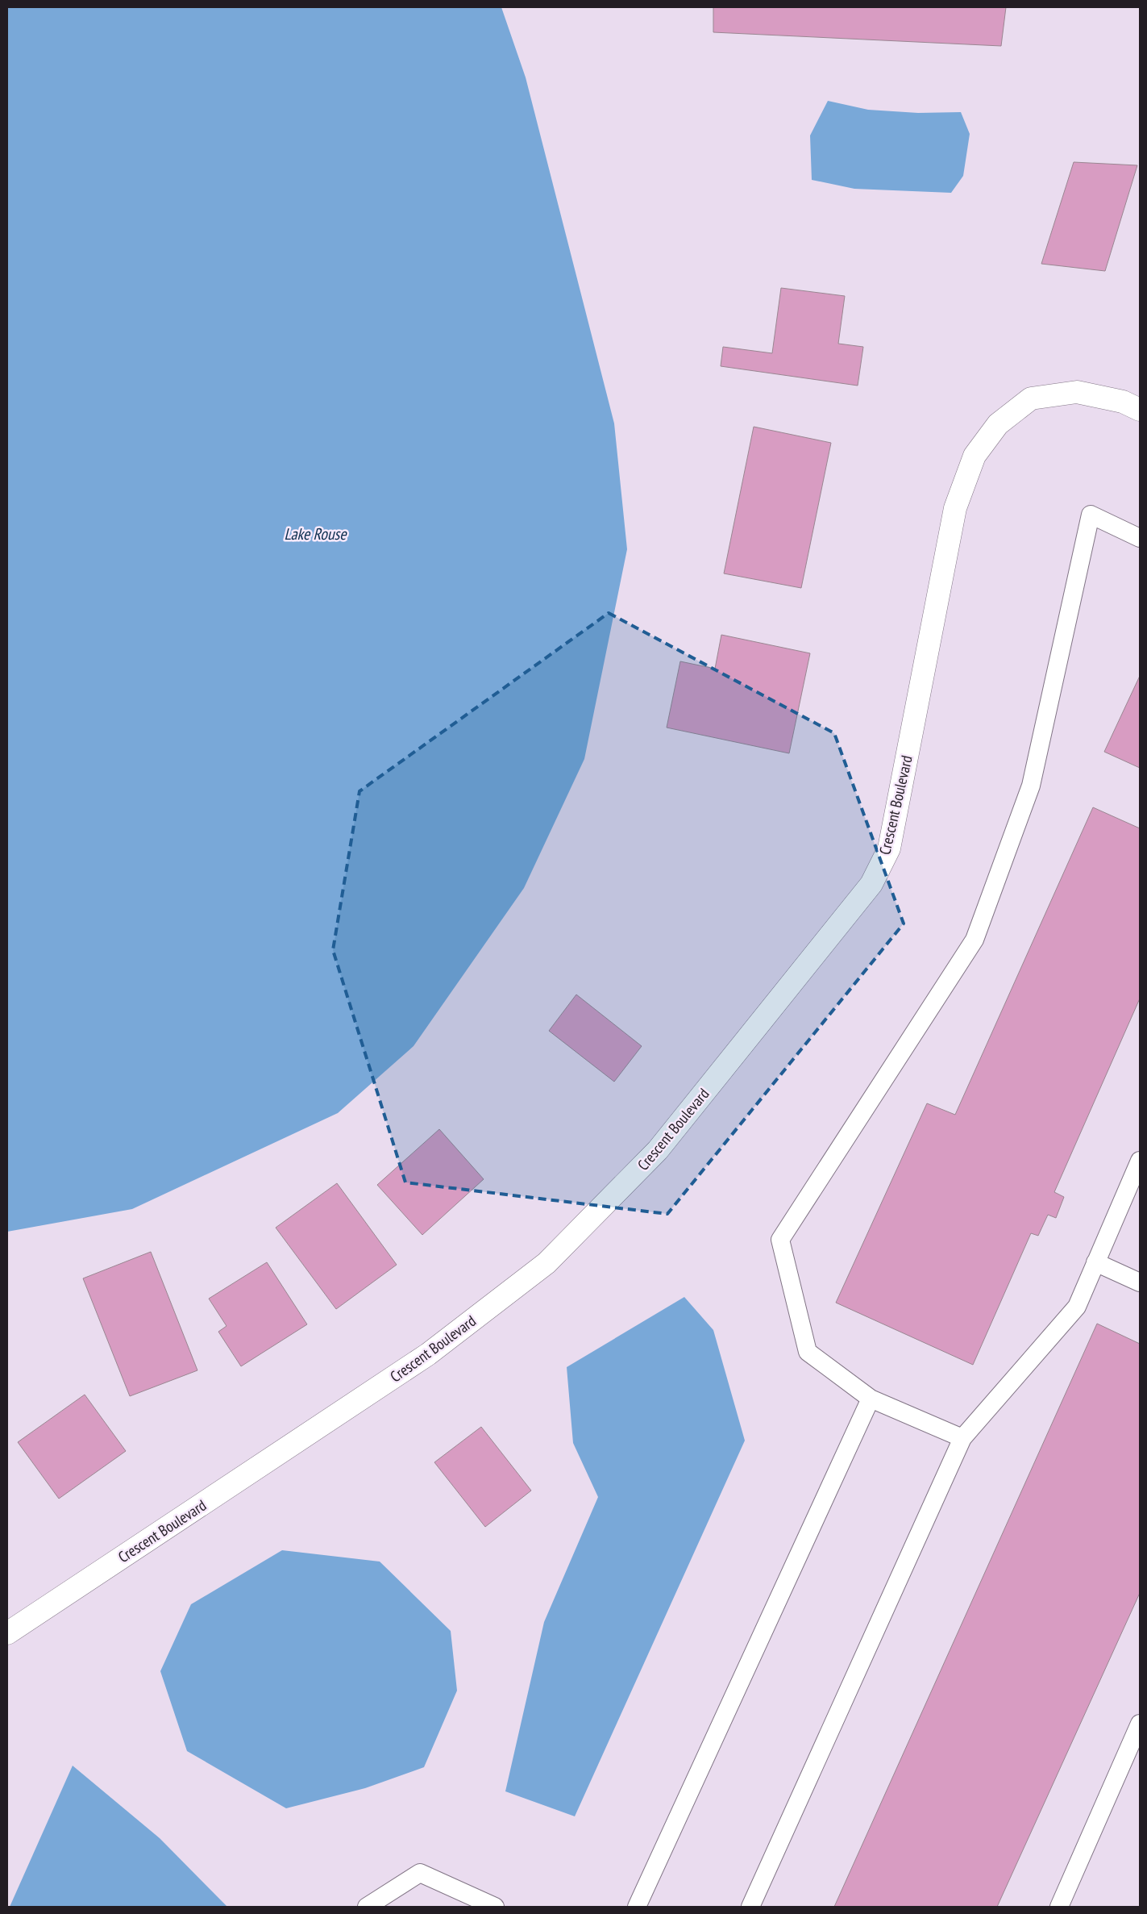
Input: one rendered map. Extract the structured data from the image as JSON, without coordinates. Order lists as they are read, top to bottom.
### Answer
{
  "streets": {
    "street": ["Crescent Boulevard"]
  },
  "water": ["Lake Rouse"]
}
